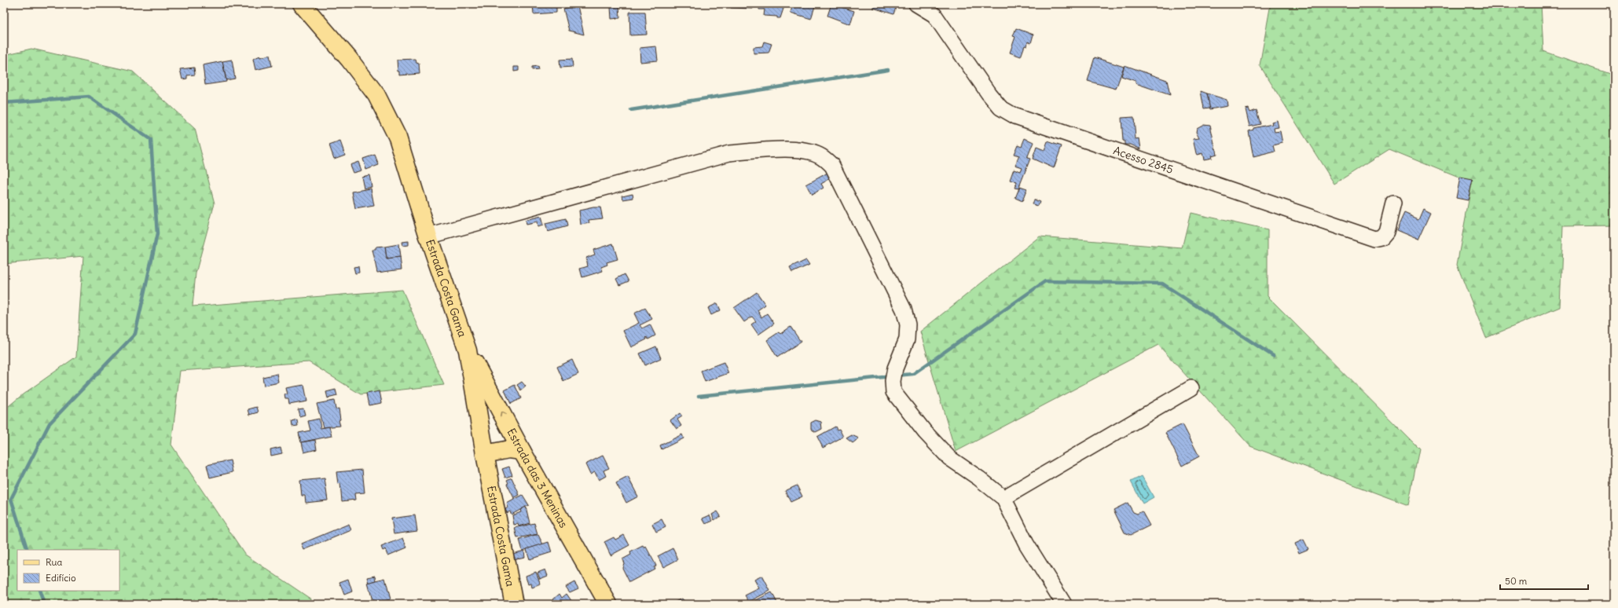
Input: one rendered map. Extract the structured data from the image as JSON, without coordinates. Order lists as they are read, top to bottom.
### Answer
{
  "streets": {
    "main road": ["Estrada Costa Gama", "Estrada das 3 Meninas"],
    "street": ["Acesso 2845"]
  },
  "crossings": [
    ["Estrada Costa Gama", "Estrada das 3 Meninas"]
  ],
  "one_way": ["Estrada das 3 Meninas"],
  "legend": ["Rua", "Edifício"],
  "scale_bar": "50 m"
}
